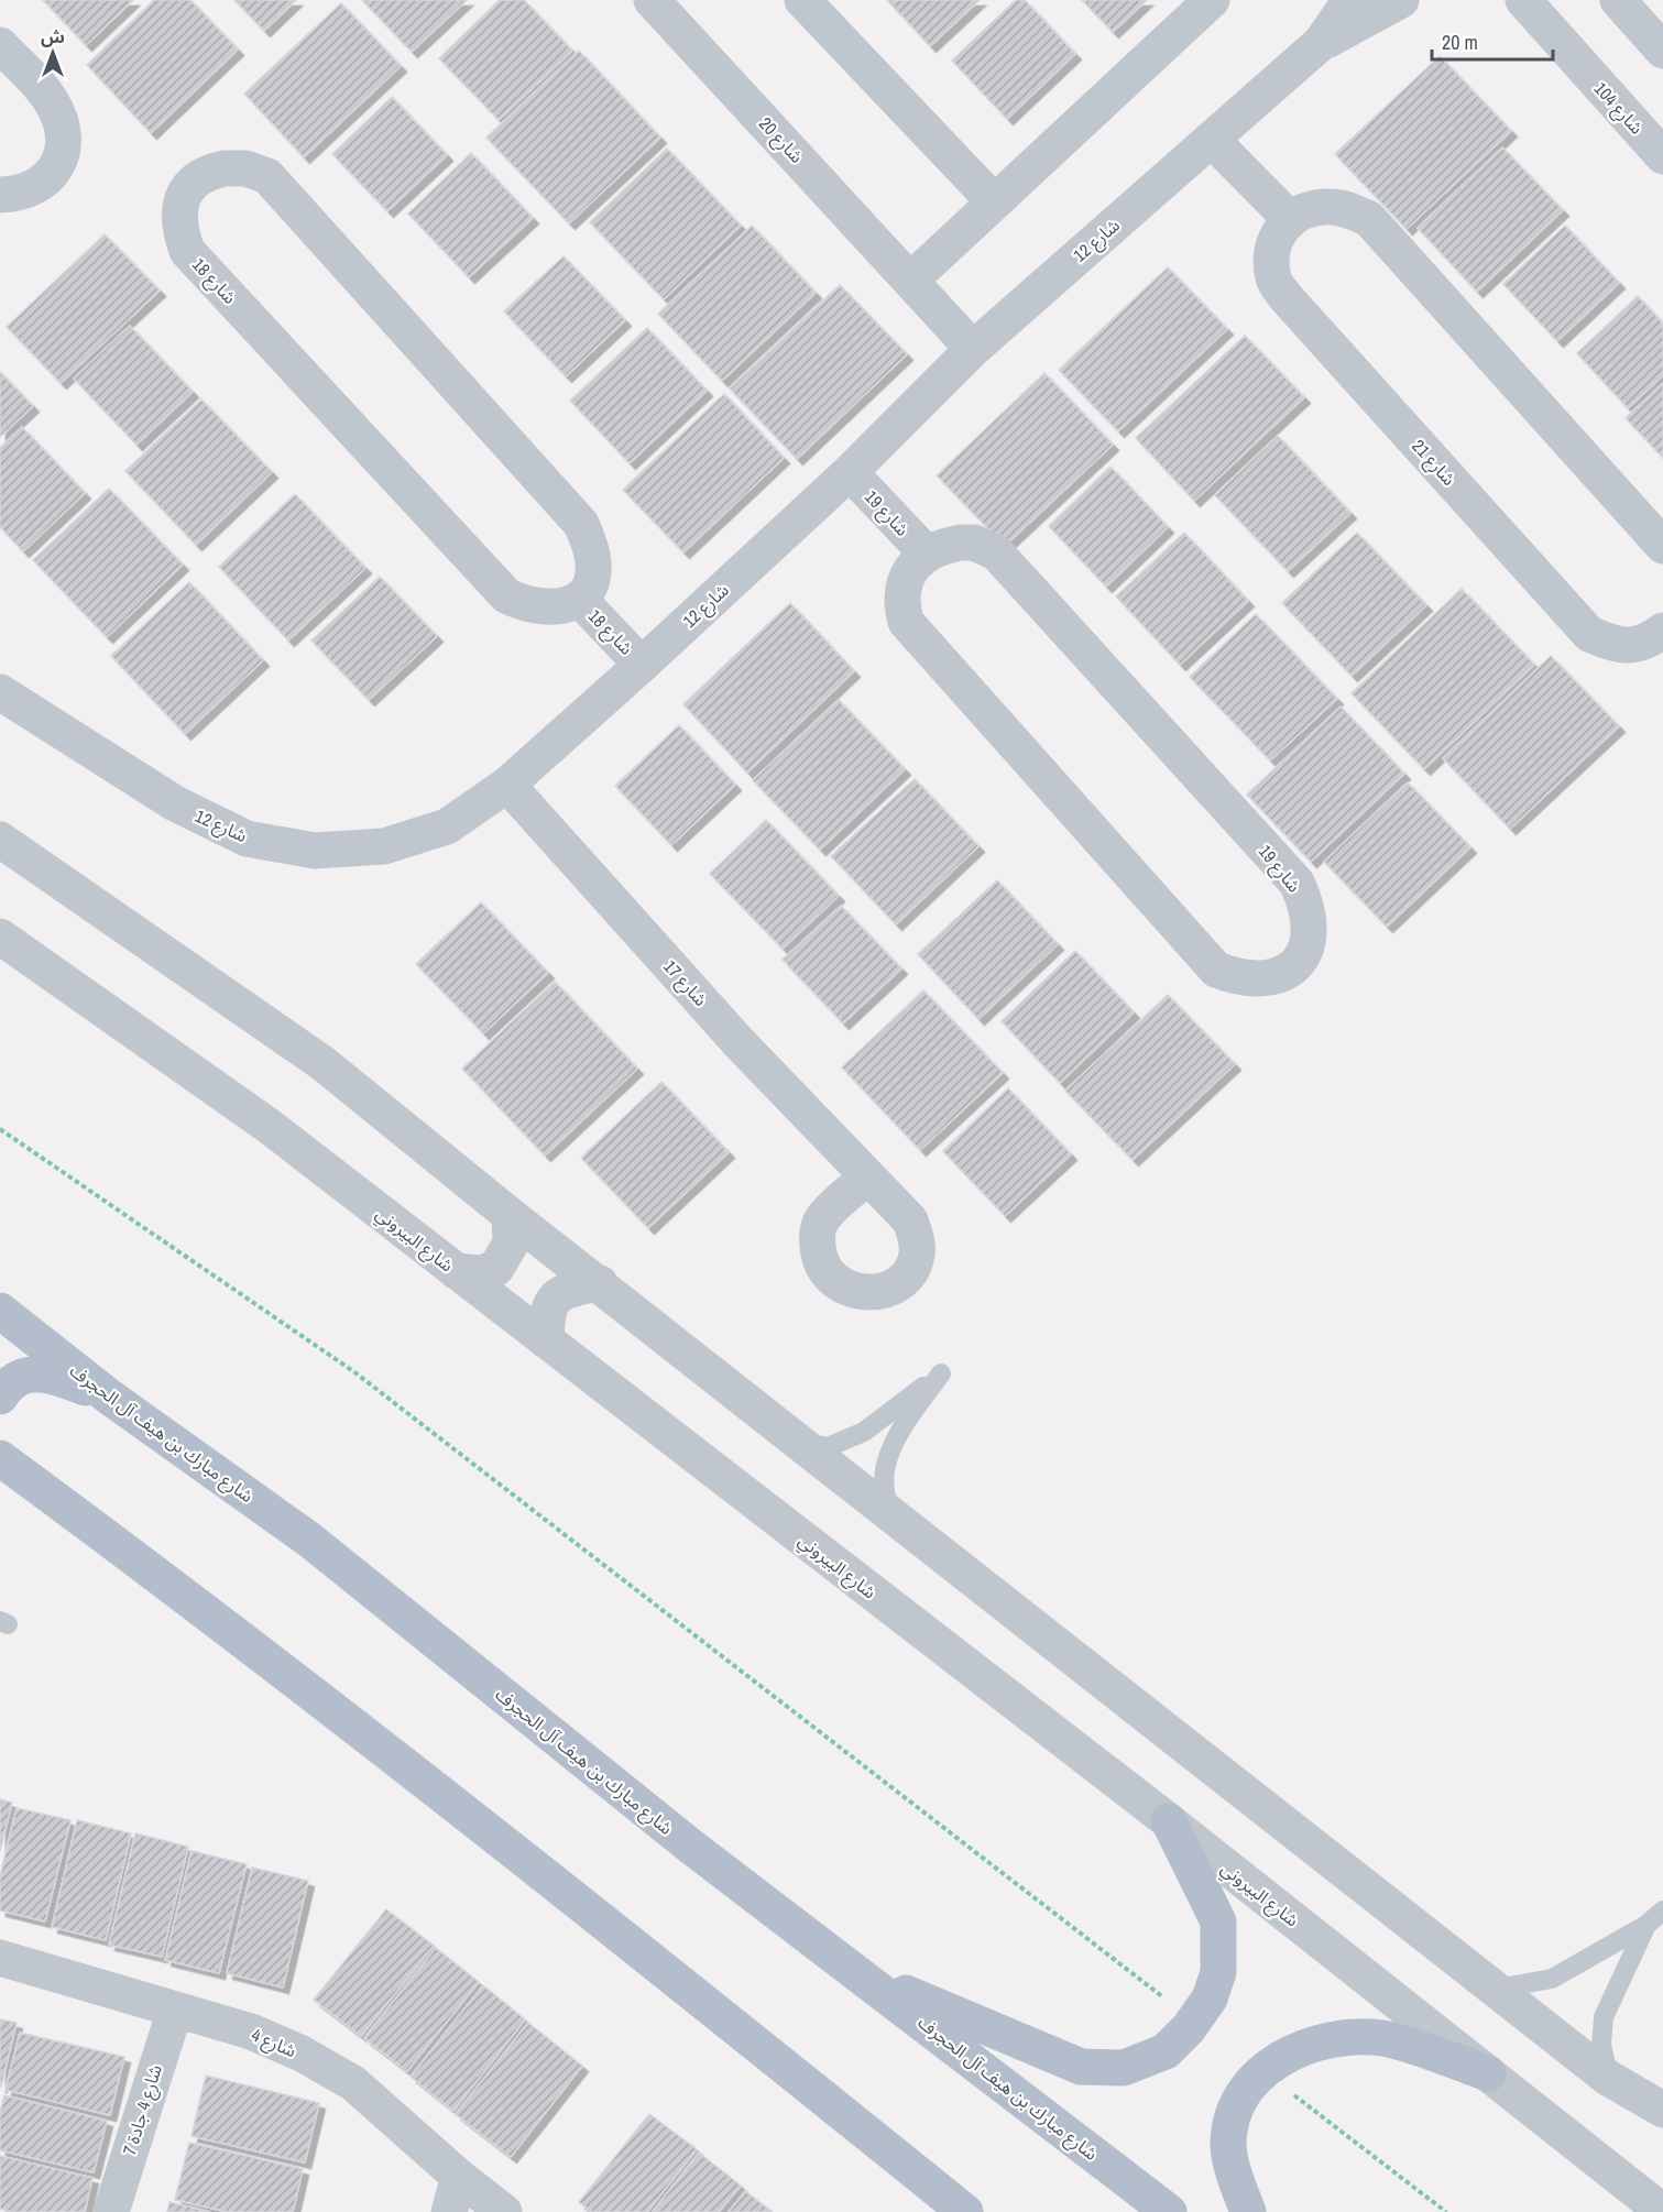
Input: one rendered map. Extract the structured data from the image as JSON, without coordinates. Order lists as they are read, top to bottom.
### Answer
{
  "streets": {
    "main road": ["شارع مبارك بن هيف آل الحجرف"],
    "street": [
      "شارع 104",
      "شارع 20",
      "شارع 12",
      "شارع 18",
      "شارع 21",
      "شارع 19",
      "شارع 17",
      "شارع البيروني",
      "شارع 4",
      "شارع 4 جادة 7"
    ]
  },
  "crossings": [
    ["شارع 20", "شارع 12"],
    ["شارع 12", "شارع 18"],
    ["شارع 12", "شارع 19"],
    ["شارع 12", "شارع 17"],
    ["شارع 4", "شارع 4 جادة 7"]
  ],
  "scale_bar": "20 m",
  "north": "top"
}
